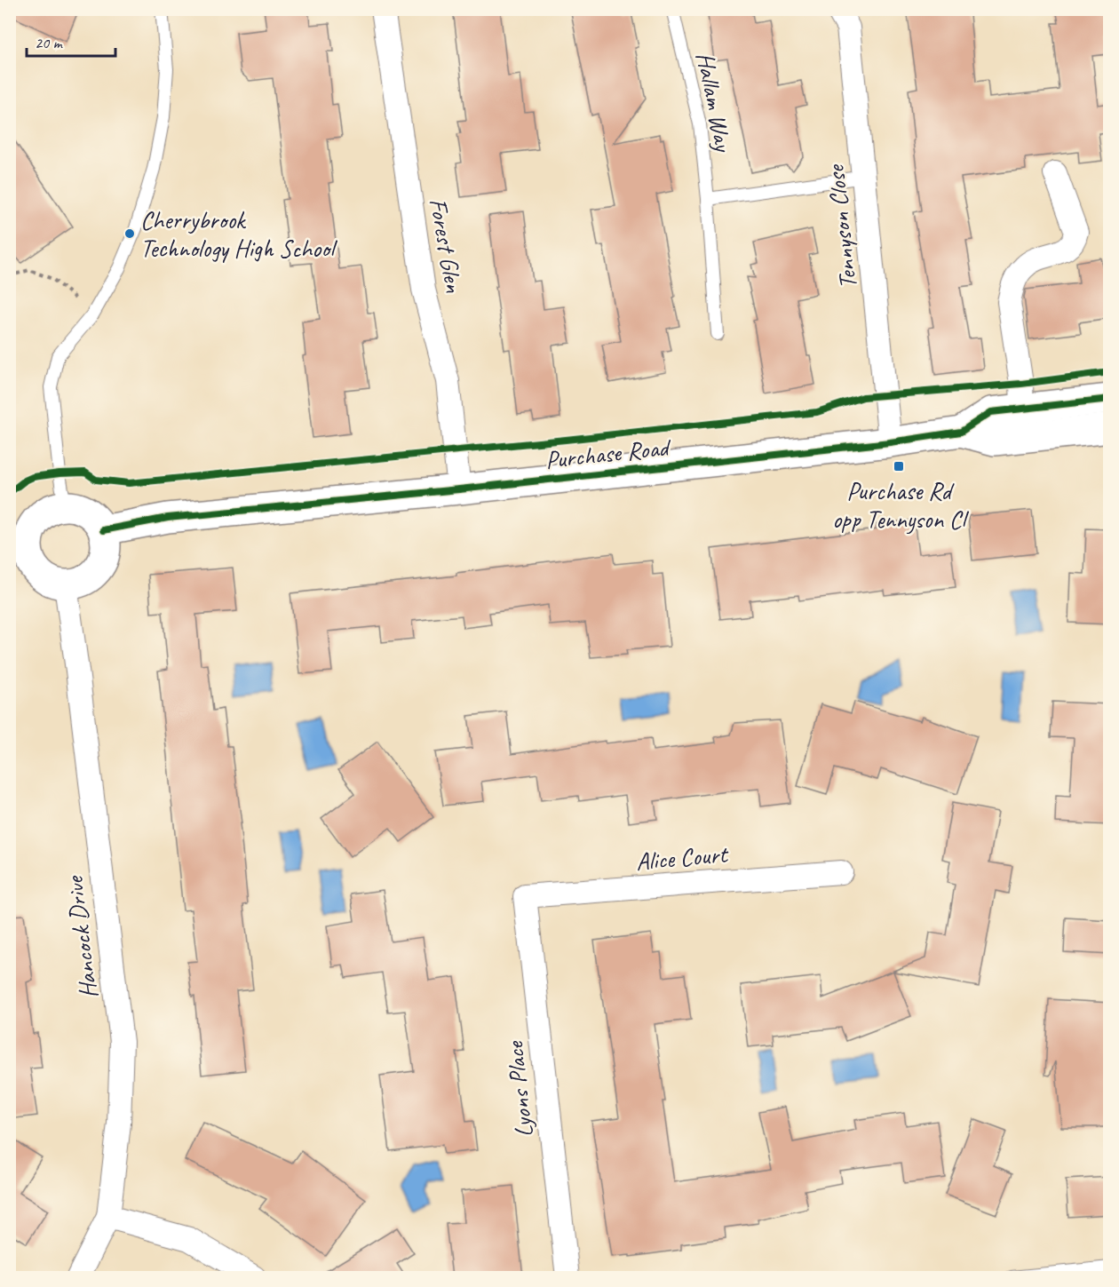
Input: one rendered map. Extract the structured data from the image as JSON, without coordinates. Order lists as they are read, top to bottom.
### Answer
{
  "streets": {
    "main road": ["Purchase Road"],
    "street": [
      "Tennyson Close",
      "Forest Glen",
      "Alice Court",
      "Hancock Drive",
      "Lyons Place"
    ],
    "lane": ["Hallam Way"]
  },
  "crossings": [
    ["Tennyson Close", "Purchase Road"],
    ["Forest Glen", "Purchase Road"],
    ["Purchase Road", "Hancock Drive"],
    ["Alice Court", "Lyons Place"]
  ],
  "places": {
    "other": ["Cherrybrook Technology High School"],
    "transit": ["Purchase Rd opp Tennyson Cl"]
  },
  "scale_bar": "20 m"
}
